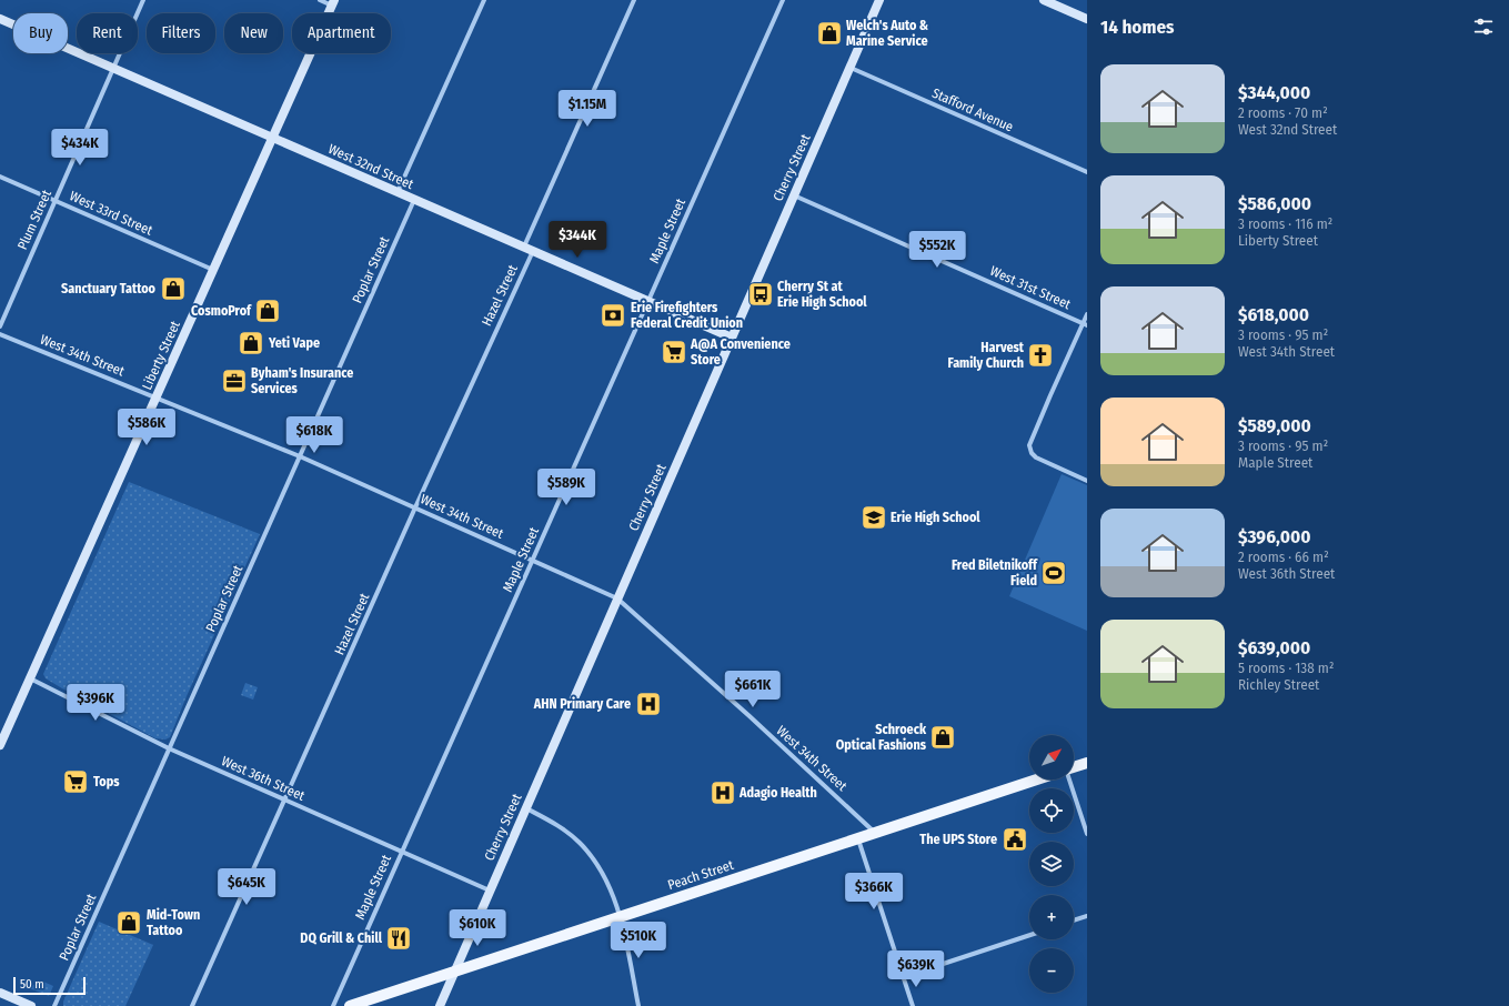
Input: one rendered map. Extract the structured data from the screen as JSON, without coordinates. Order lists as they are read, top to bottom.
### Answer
{
  "streets": {
    "main road": ["Peach Street"],
    "street": [
      "Stafford Avenue",
      "West 32nd Street",
      "Cherry Street",
      "West 33rd Street",
      "Plum Street",
      "Maple Street",
      "Poplar Street",
      "West 31st Street",
      "Hazel Street",
      "West 34th Street",
      "Liberty Street",
      "West 36th Street"
    ]
  },
  "crossings": [
    ["Stafford Avenue", "Cherry Street"],
    ["West 32nd Street", "Cherry Street"],
    ["West 32nd Street", "Plum Street"],
    ["West 32nd Street", "Maple Street"],
    ["West 32nd Street", "Poplar Street"],
    ["West 32nd Street", "Hazel Street"],
    ["West 32nd Street", "Liberty Street"],
    ["Cherry Street", "West 31st Street"],
    ["Cherry Street", "West 34th Street"],
    ["Cherry Street", "West 36th Street"],
    ["Cherry Street", "Peach Street"],
    ["West 33rd Street", "Plum Street"],
    ["West 33rd Street", "Liberty Street"],
    ["Maple Street", "West 34th Street"],
    ["Maple Street", "West 36th Street"],
    ["Poplar Street", "West 34th Street"],
    ["Poplar Street", "West 36th Street"],
    ["Hazel Street", "West 34th Street"],
    ["Hazel Street", "West 36th Street"],
    ["West 34th Street", "Liberty Street"],
    ["West 34th Street", "Peach Street"],
    ["Liberty Street", "West 36th Street"]
  ],
  "places": {
    "shop": [
      "Welch's Auto & Marine Service",
      "Sanctuary Tattoo",
      "CosmoProf",
      "Yeti Vape",
      "Schroeck Optical Fashions",
      "Mid-Town Tattoo"
    ],
    "bus stop": ["Cherry St at Erie High School"],
    "bank": ["Erie Firefighters Federal Credit Union"],
    "supermarket": ["A@A Convenience Store", "Tops"],
    "church": ["Harvest Family Church"],
    "office": ["Byham's Insurance Services"],
    "school or university": ["Erie High School"],
    "sports": ["Fred Biletnikoff Field"],
    "hospital": ["AHN Primary Care", "Adagio Health"],
    "public building": ["The UPS Store"],
    "restaurant": ["DQ Grill & Chill"]
  },
  "scale_bar": "50 m",
  "north": "top right",
  "page": {
    "heading": "14 homes",
    "chip": [
      "Buy",
      "Rent",
      "Filters",
      "New",
      "Apartment"
    ],
    "list": [
      {
        "name": "$344,000",
        "note": "2 rooms · 70 m² · West 32nd Street"
      },
      {
        "name": "$586,000",
        "note": "3 rooms · 116 m² · Liberty Street"
      },
      {
        "name": "$618,000",
        "note": "3 rooms · 95 m² · West 34th Street"
      },
      {
        "name": "$589,000",
        "note": "3 rooms · 95 m² · Maple Street"
      },
      {
        "name": "$396,000",
        "note": "2 rooms · 66 m² · West 36th Street"
      },
      {
        "name": "$639,000",
        "note": "5 rooms · 138 m² · Richley Street"
      }
    ],
    "price": [
      "$1.15M",
      "$434K",
      "$344K",
      "$552K",
      "$586K",
      "$618K",
      "$589K",
      "$661K",
      "$396K",
      "$645K",
      "$366K",
      "$610K",
      "$510K",
      "$639K"
    ],
    "map_buttons": ["+", "−"],
    "scale": "50 m"
  }
}
